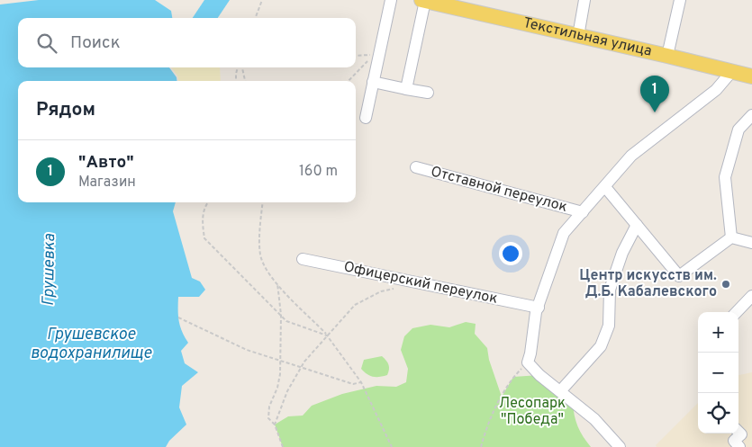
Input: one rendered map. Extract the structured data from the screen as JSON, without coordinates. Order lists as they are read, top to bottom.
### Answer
{
  "streets": {
    "main road": ["Текстильная улица"],
    "street": ["Отставной переулок", "Офицерский переулок"]
  },
  "water": ["Грушевка", "Грушевское водохранилище"],
  "parks": ["Лесопарк \"Победа\""],
  "places": ["Центр искусств им. Д.Б. Кабалевского"],
  "page": {
    "search": "Поиск",
    "pins": "1",
    "heading": "Рядом",
    "list": [
      {
        "mark": "1",
        "name": "\"Авто\"",
        "note": "Магазин",
        "value": "160 m"
      }
    ],
    "map_buttons": ["+", "−"]
  }
}
